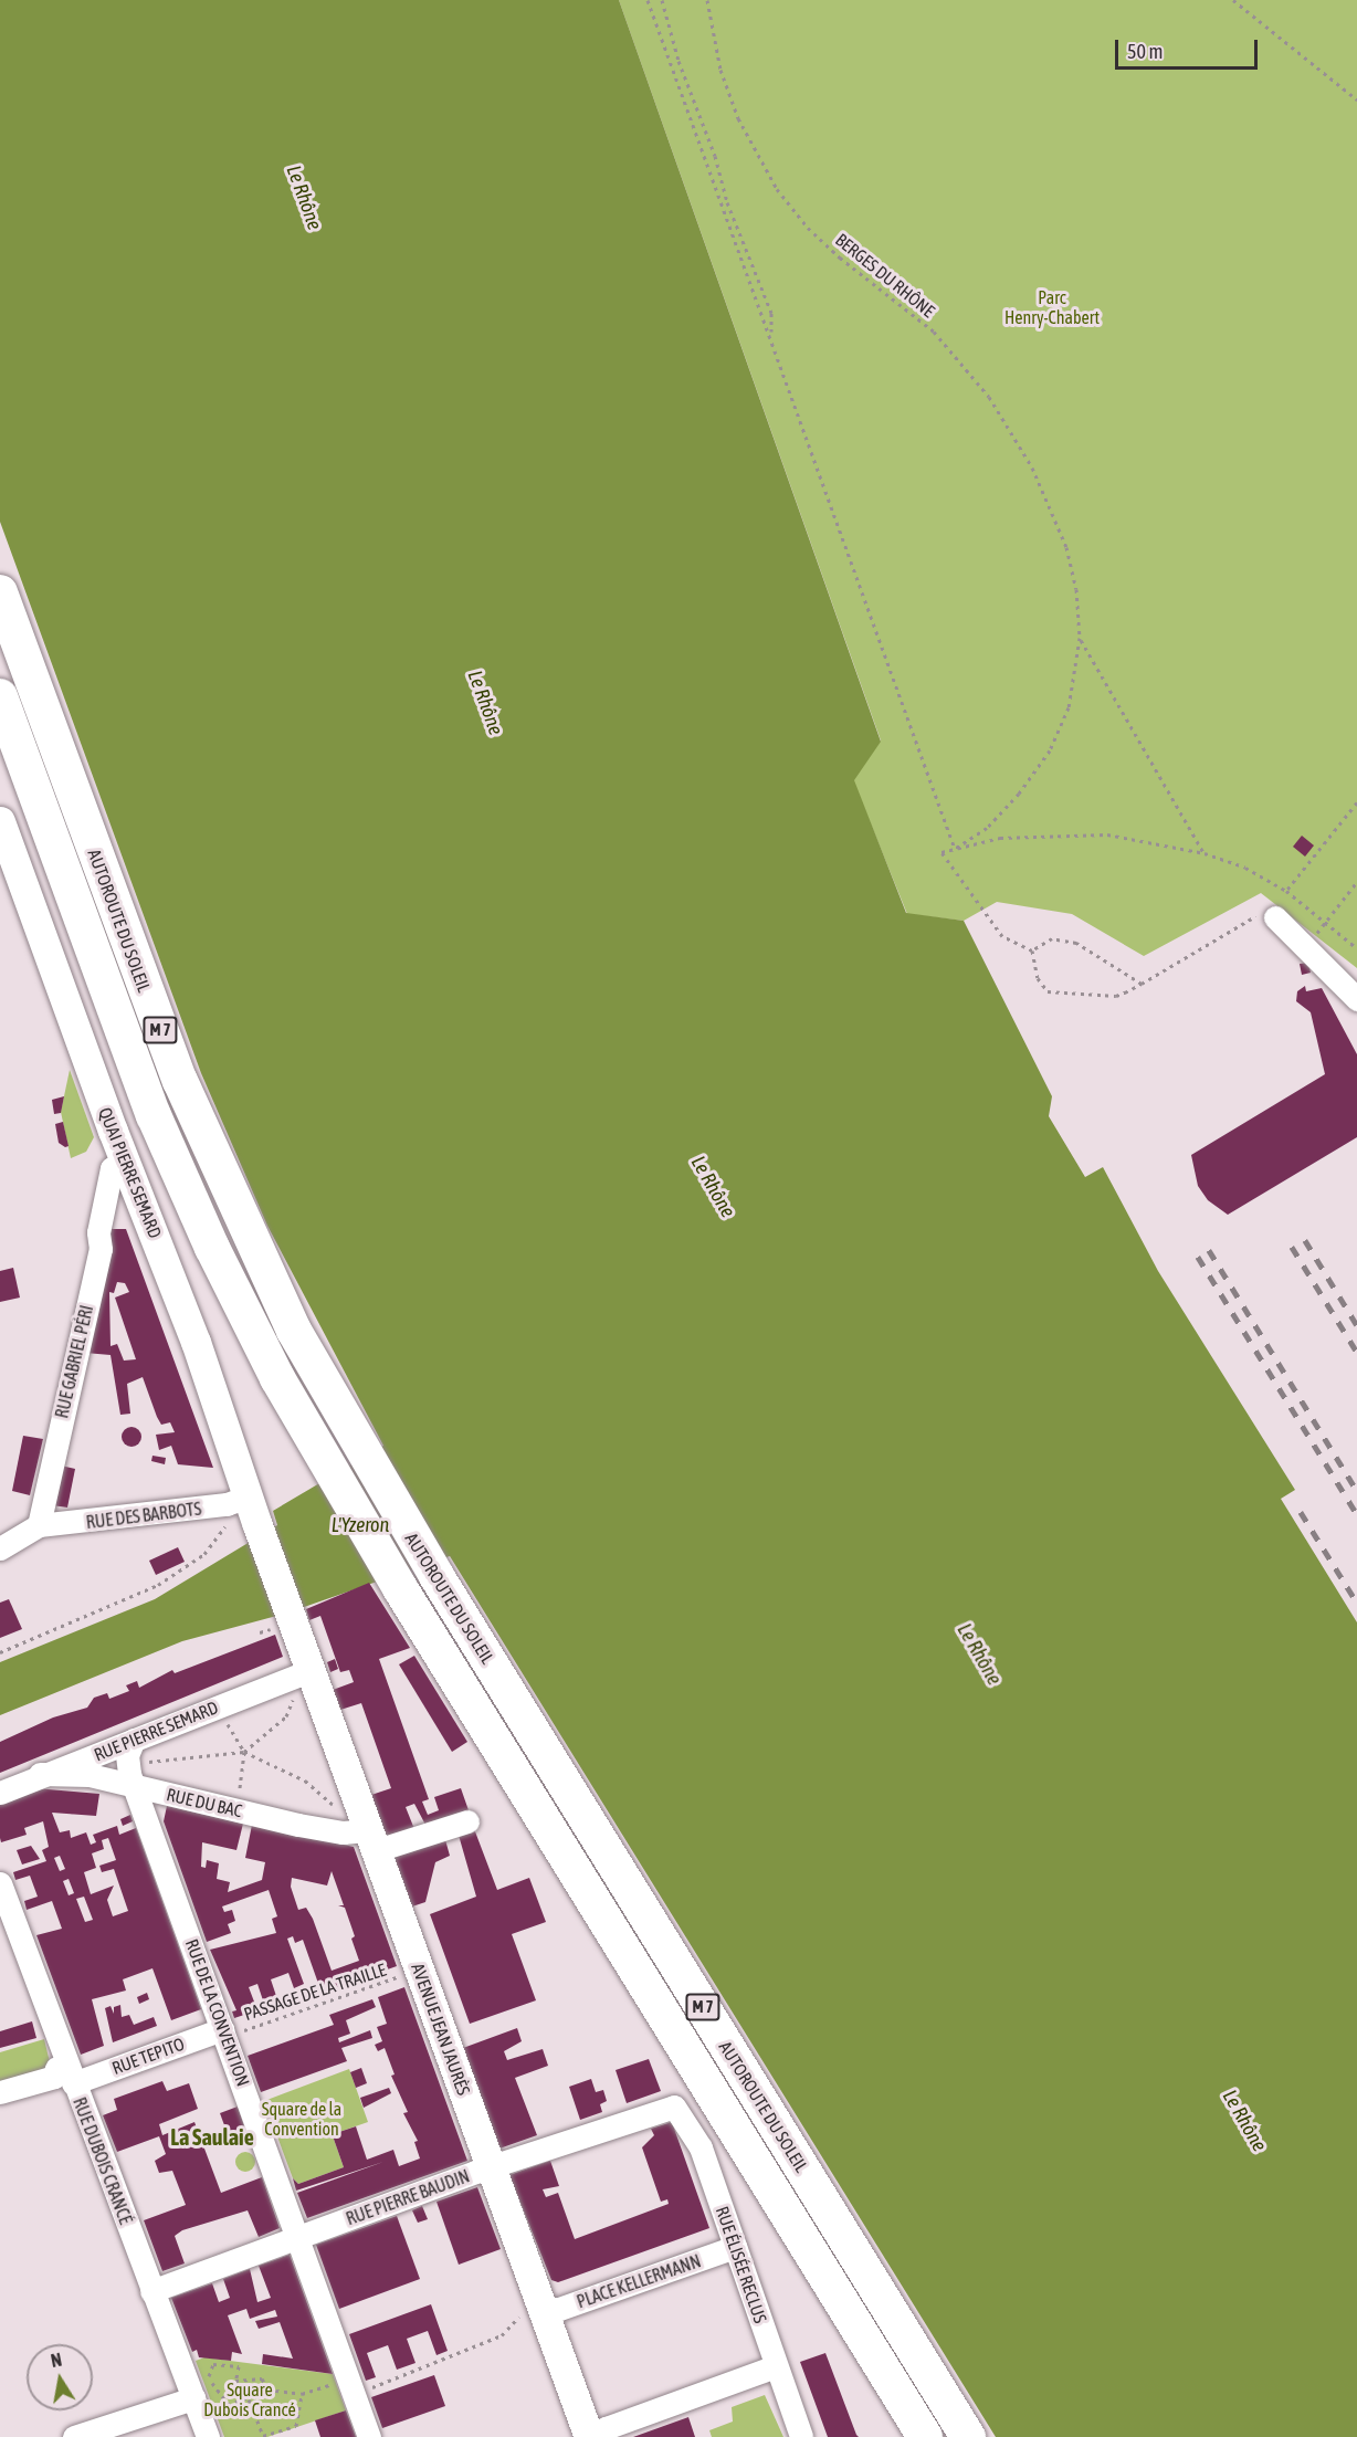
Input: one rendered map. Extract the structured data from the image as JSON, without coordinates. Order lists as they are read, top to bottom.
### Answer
{
  "streets": {
    "highway": ["AUTOROUTE DU SOLEIL", "M 7"],
    "main road": ["QUAI PIERRE SEMARD", "AVENUE JEAN JAURÈS"],
    "street": [
      "RUE GABRIEL PÉRI",
      "RUE DES BARBOTS",
      "RUE PIERRE SEMARD",
      "RUE DU BAC",
      "RUE DE LA CONVENTION",
      "RUE TEPITO",
      "RUE DUBOIS CRANCÉ",
      "RUE PIERRE BAUDIN",
      "RUE ÉLISÉE RECLUS",
      "PLACE KELLERMANN"
    ],
    "path": ["BERGES DU RHÔNE", "PASSAGE DE LA TRAILLE"]
  },
  "crossings": [
    ["QUAI PIERRE SEMARD", "RUE GABRIEL PÉRI"],
    ["QUAI PIERRE SEMARD", "RUE DES BARBOTS"],
    ["QUAI PIERRE SEMARD", "AVENUE JEAN JAURÈS"],
    ["RUE GABRIEL PÉRI", "RUE DES BARBOTS"],
    ["RUE PIERRE SEMARD", "RUE DU BAC"],
    ["RUE PIERRE SEMARD", "RUE DE LA CONVENTION"],
    ["RUE PIERRE SEMARD", "AVENUE JEAN JAURÈS"],
    ["RUE DU BAC", "RUE DE LA CONVENTION"],
    ["RUE DU BAC", "AVENUE JEAN JAURÈS"],
    ["PASSAGE DE LA TRAILLE", "RUE DE LA CONVENTION"],
    ["PASSAGE DE LA TRAILLE", "AVENUE JEAN JAURÈS"],
    ["PASSAGE DE LA TRAILLE", "RUE TEPITO"],
    ["RUE DE LA CONVENTION", "RUE TEPITO"],
    ["RUE DE LA CONVENTION", "RUE PIERRE BAUDIN"],
    ["AVENUE JEAN JAURÈS", "RUE PIERRE BAUDIN"],
    ["AVENUE JEAN JAURÈS", "PLACE KELLERMANN"],
    ["RUE TEPITO", "RUE DUBOIS CRANCÉ"],
    ["RUE DUBOIS CRANCÉ", "RUE PIERRE BAUDIN"],
    ["RUE PIERRE BAUDIN", "RUE ÉLISÉE RECLUS"],
    ["RUE ÉLISÉE RECLUS", "PLACE KELLERMANN"]
  ],
  "districts": ["La Saulaie"],
  "water": ["Le Rhône", "L'Yzeron"],
  "parks": ["Parc Henry-Chabert", "Square de la Convention", "Square Dubois Crancé"],
  "scale_bar": "50 m",
  "north": "top"
}
